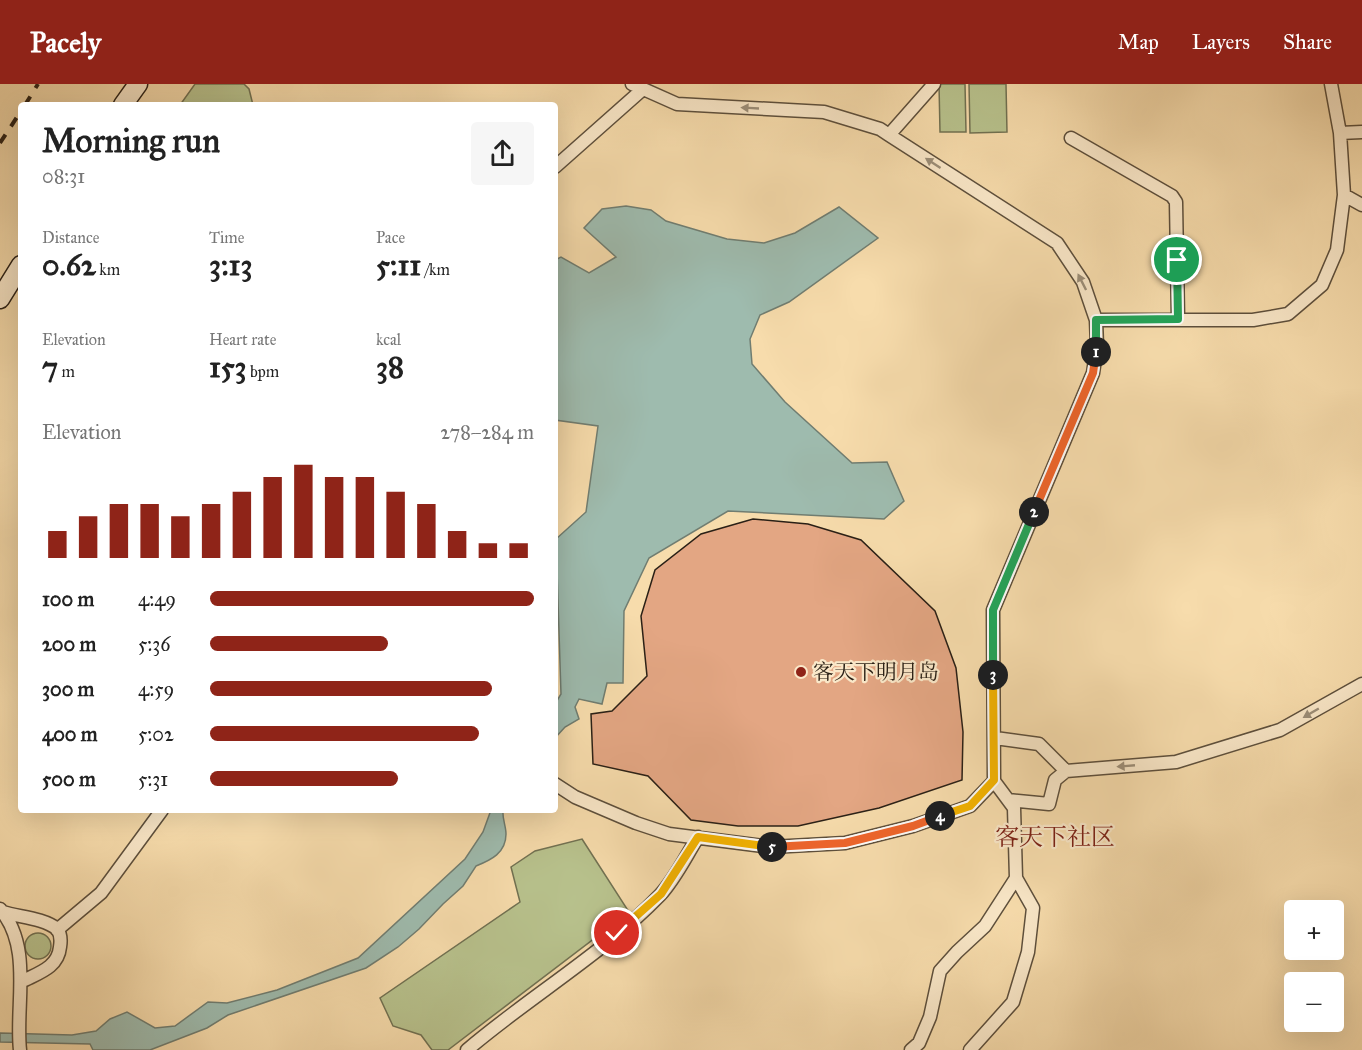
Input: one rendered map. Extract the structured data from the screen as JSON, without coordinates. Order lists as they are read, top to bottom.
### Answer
{
  "districts": ["客天下社区"],
  "places": ["客天下明月岛"],
  "page": {
    "header": "Pacely",
    "nav": ["Map", "Layers", "Share"],
    "heading": ["Morning run", "08:31"],
    "stats": [
      ["Distance", "0.62 km"],
      ["Time", "3:13"],
      ["Pace", "5:11 /km"],
      ["Elevation", "7 m"],
      ["Heart rate", "153 bpm"],
      ["kcal", "38"]
    ],
    "pins": [
      "1",
      "2",
      "3",
      "4",
      "5"
    ],
    "chart": ["Elevation", "278–284 m"],
    "list": [
      {
        "name": "100 m",
        "note": "4:49"
      },
      {
        "name": "200 m",
        "note": "5:36"
      },
      {
        "name": "300 m",
        "note": "4:59"
      },
      {
        "name": "400 m",
        "note": "5:02"
      },
      {
        "name": "500 m",
        "note": "5:31"
      }
    ],
    "map_buttons": ["+", "−"]
  }
}
